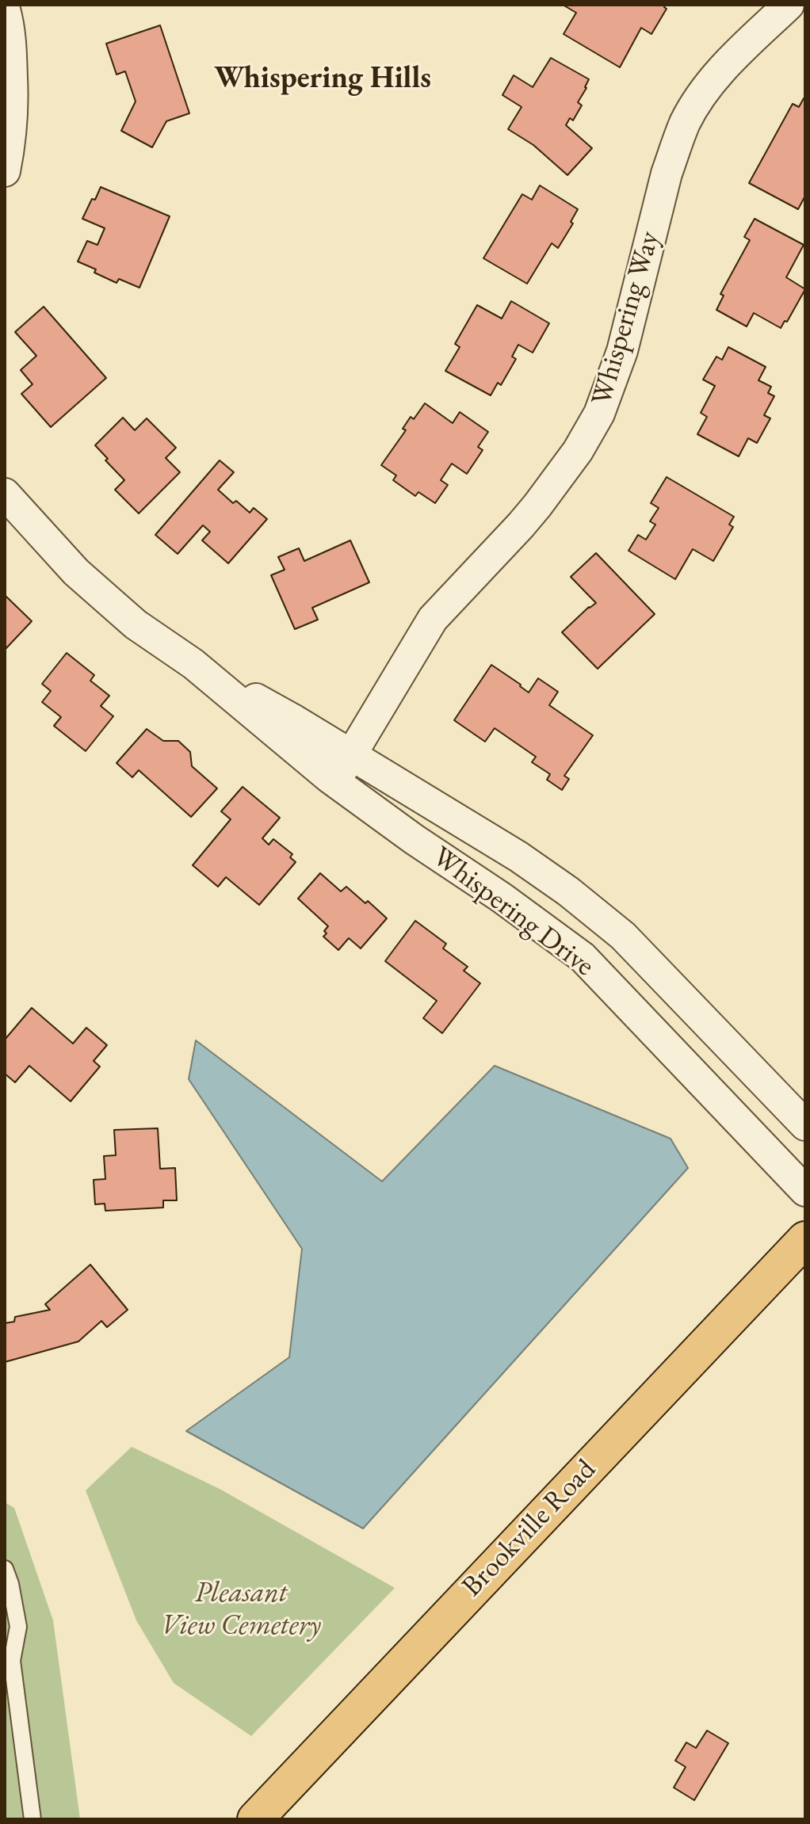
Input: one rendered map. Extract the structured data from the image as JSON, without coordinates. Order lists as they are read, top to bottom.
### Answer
{
  "streets": {
    "main road": ["Brookville Road"],
    "street": ["Whispering Way", "Whispering Drive"]
  },
  "crossings": [
    ["Whispering Way", "Whispering Drive"]
  ],
  "districts": ["Whispering Hills"],
  "parks": ["Pleasant View Cemetery"]
}
